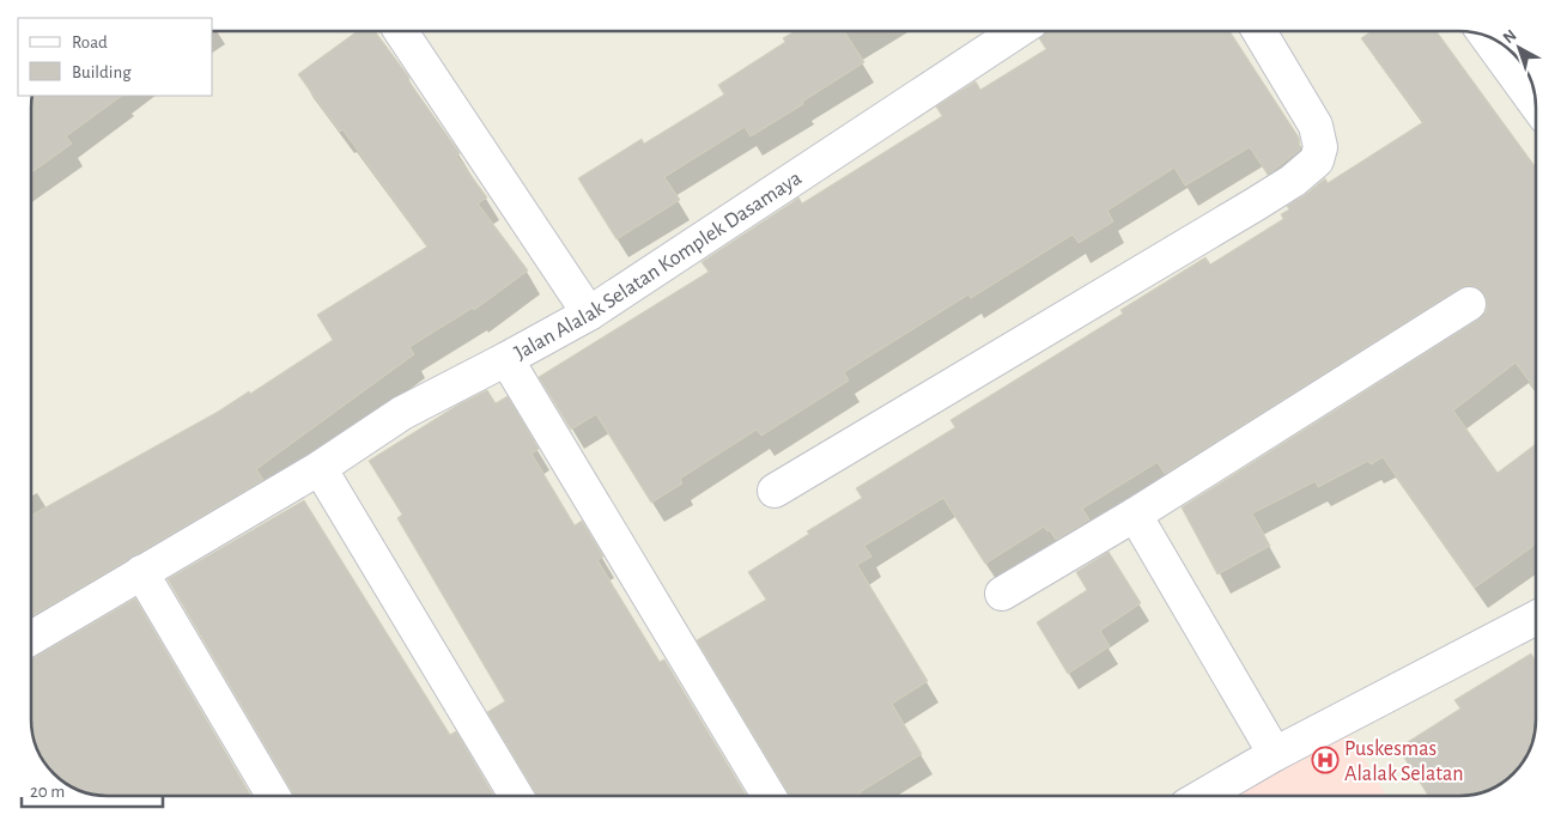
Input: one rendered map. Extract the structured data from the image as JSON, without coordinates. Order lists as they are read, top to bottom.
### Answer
{
  "streets": {
    "street": ["Jalan Alalak Selatan Komplek Dasamaya"]
  },
  "places": {
    "hospital": ["Puskesmas Alalak Selatan"]
  },
  "legend": ["Road", "Building"],
  "scale_bar": "20 m",
  "north": "top left"
}
